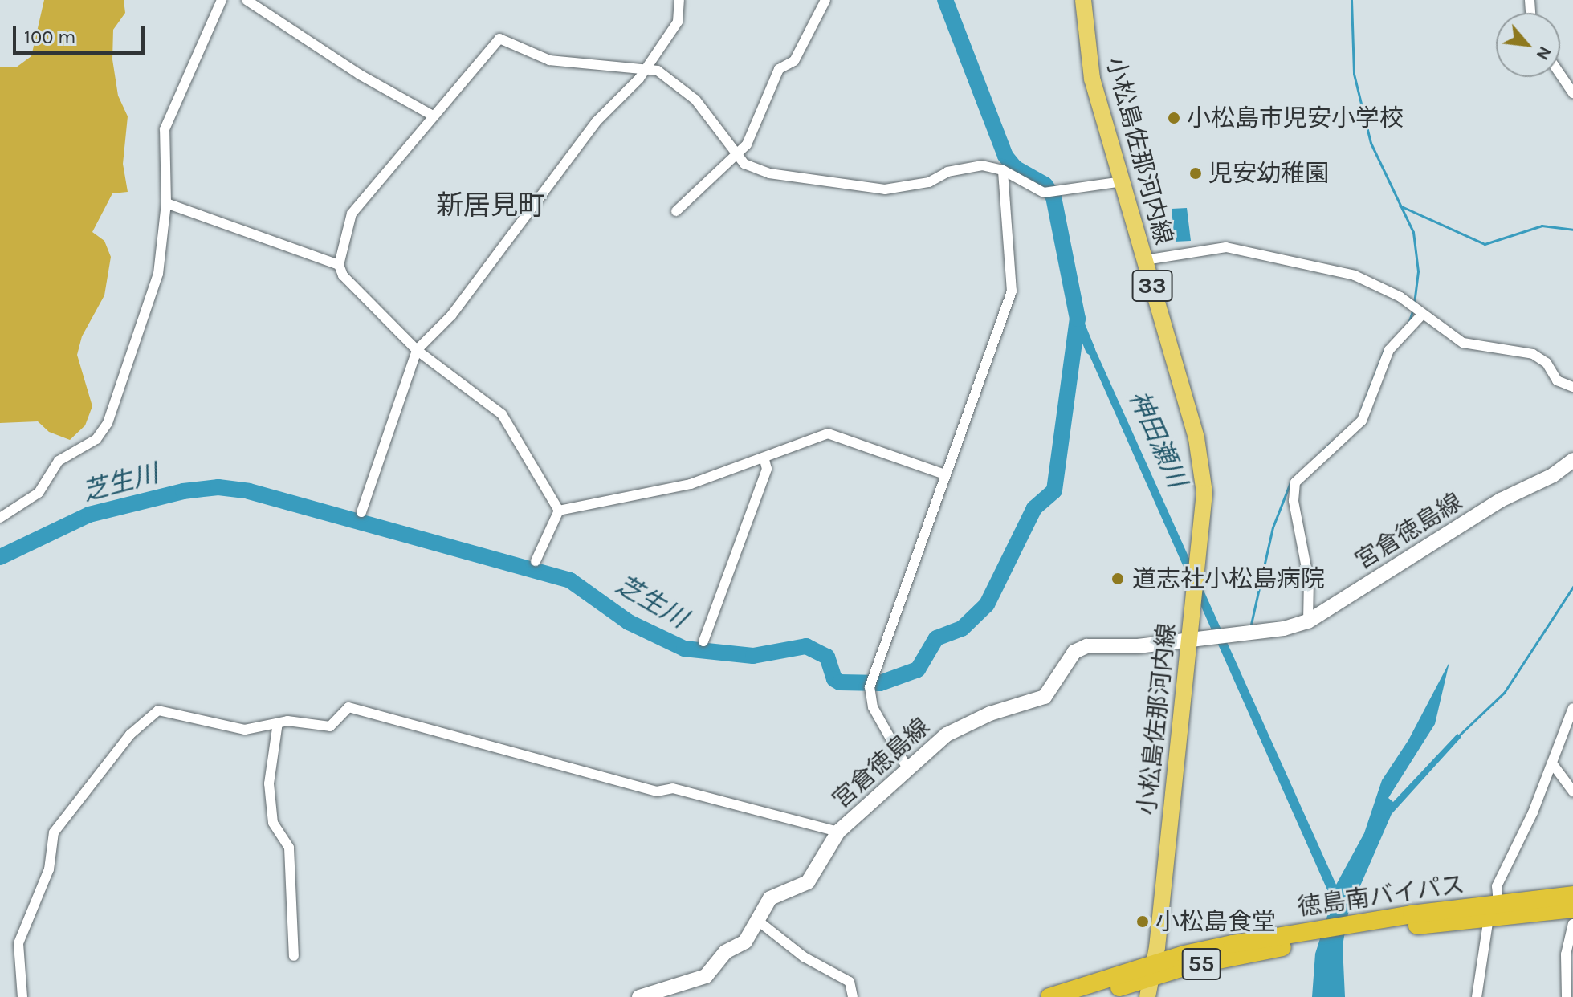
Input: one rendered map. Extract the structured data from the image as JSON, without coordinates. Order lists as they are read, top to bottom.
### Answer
{
  "streets": {
    "highway": ["徳島南バイパス", "55"],
    "main road": ["小松島佐那河内線", "33", "宮倉徳島線"]
  },
  "crossings": [
    ["小松島佐那河内線", "宮倉徳島線"],
    ["小松島佐那河内線", "徳島南バイパス"]
  ],
  "districts": ["新居見町"],
  "water": ["神田瀬川", "芝生川"],
  "places": [
    "小松島市児安小学校",
    "児安幼稚園",
    "道志社小松島病院",
    "小松島食堂"
  ],
  "scale_bar": "100 m",
  "north": "bottom right"
}
